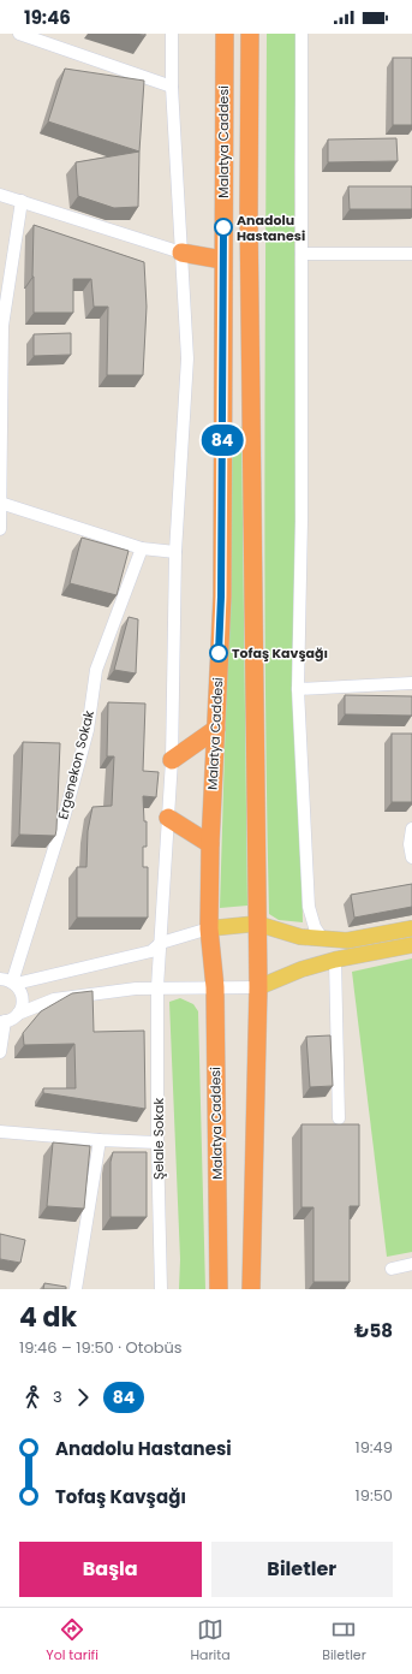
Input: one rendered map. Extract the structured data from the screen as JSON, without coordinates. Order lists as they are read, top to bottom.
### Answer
{
  "streets": {
    "highway": ["Malatya Caddesi"],
    "street": ["Ergenekon Sokak", "Şelale Sokak"]
  },
  "places": ["Anadolu Hastanesi", "Tofaş Kavşağı"],
  "lines": ["bus line 84"],
  "page": {
    "status": "19:46",
    "on_map": "84",
    "heading": ["4 dk", "19:46 – 19:50 · Otobüs", "₺58"],
    "legs": ["3", "84"],
    "list": [
      {
        "name": "Anadolu Hastanesi",
        "value": "19:49"
      },
      {
        "name": "Tofaş Kavşağı",
        "value": "19:50"
      }
    ],
    "buttons": ["Başla", "Biletler"],
    "tabs": ["Yol tarifi", "Harita", "Biletler"]
  }
}
